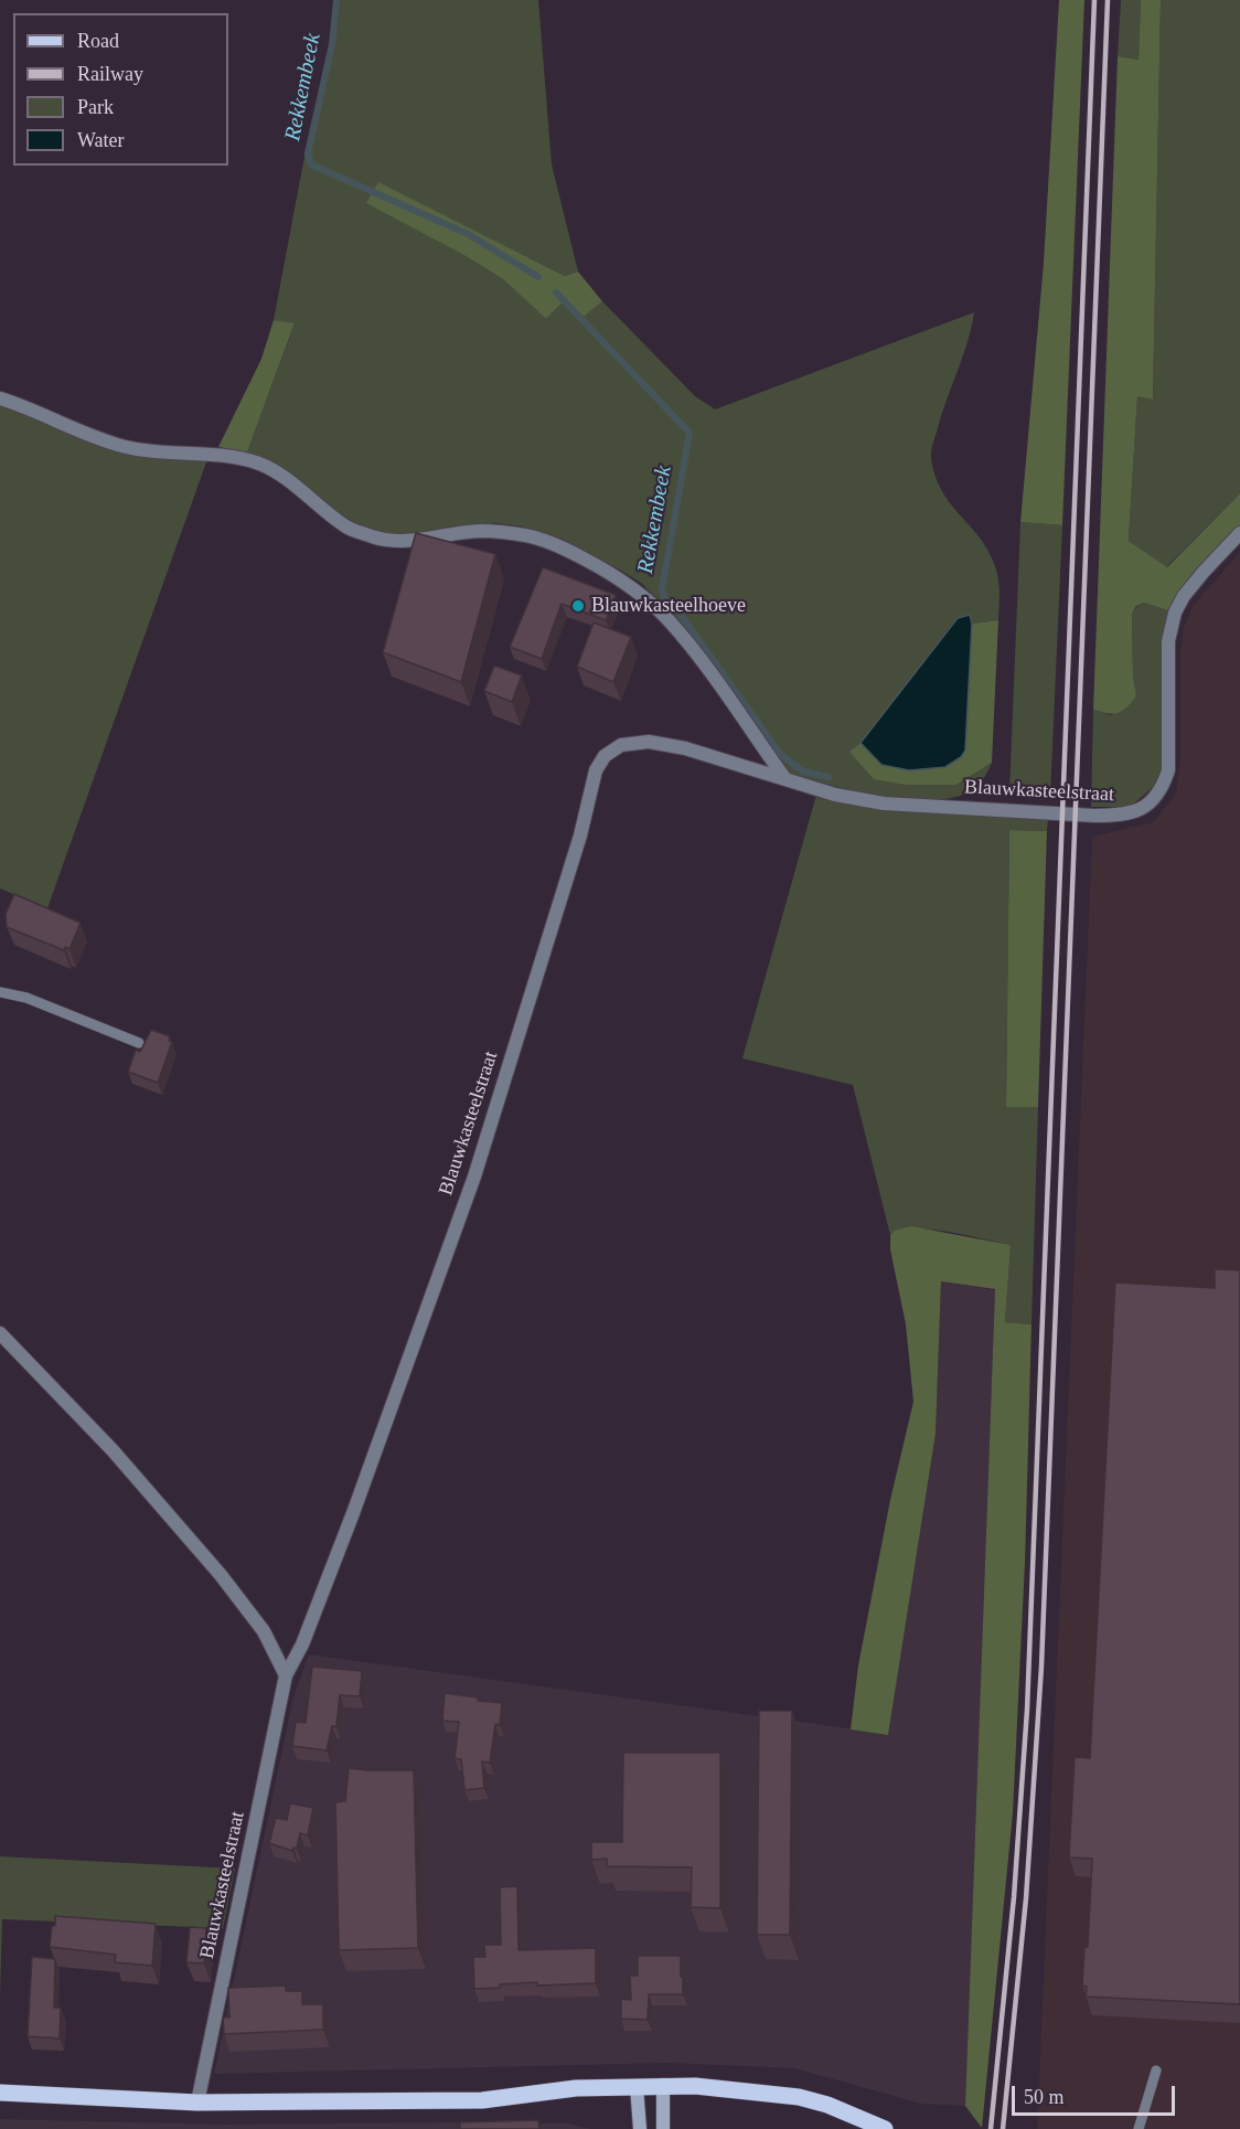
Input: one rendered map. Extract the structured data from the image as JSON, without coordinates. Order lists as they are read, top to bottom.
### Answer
{
  "streets": {
    "street": ["Blauwkasteelstraat"]
  },
  "water": ["Rekkembeek"],
  "places": ["Blauwkasteelhoeve"],
  "legend": [
    "Road",
    "Railway",
    "Park",
    "Water"
  ],
  "scale_bar": "50 m"
}
